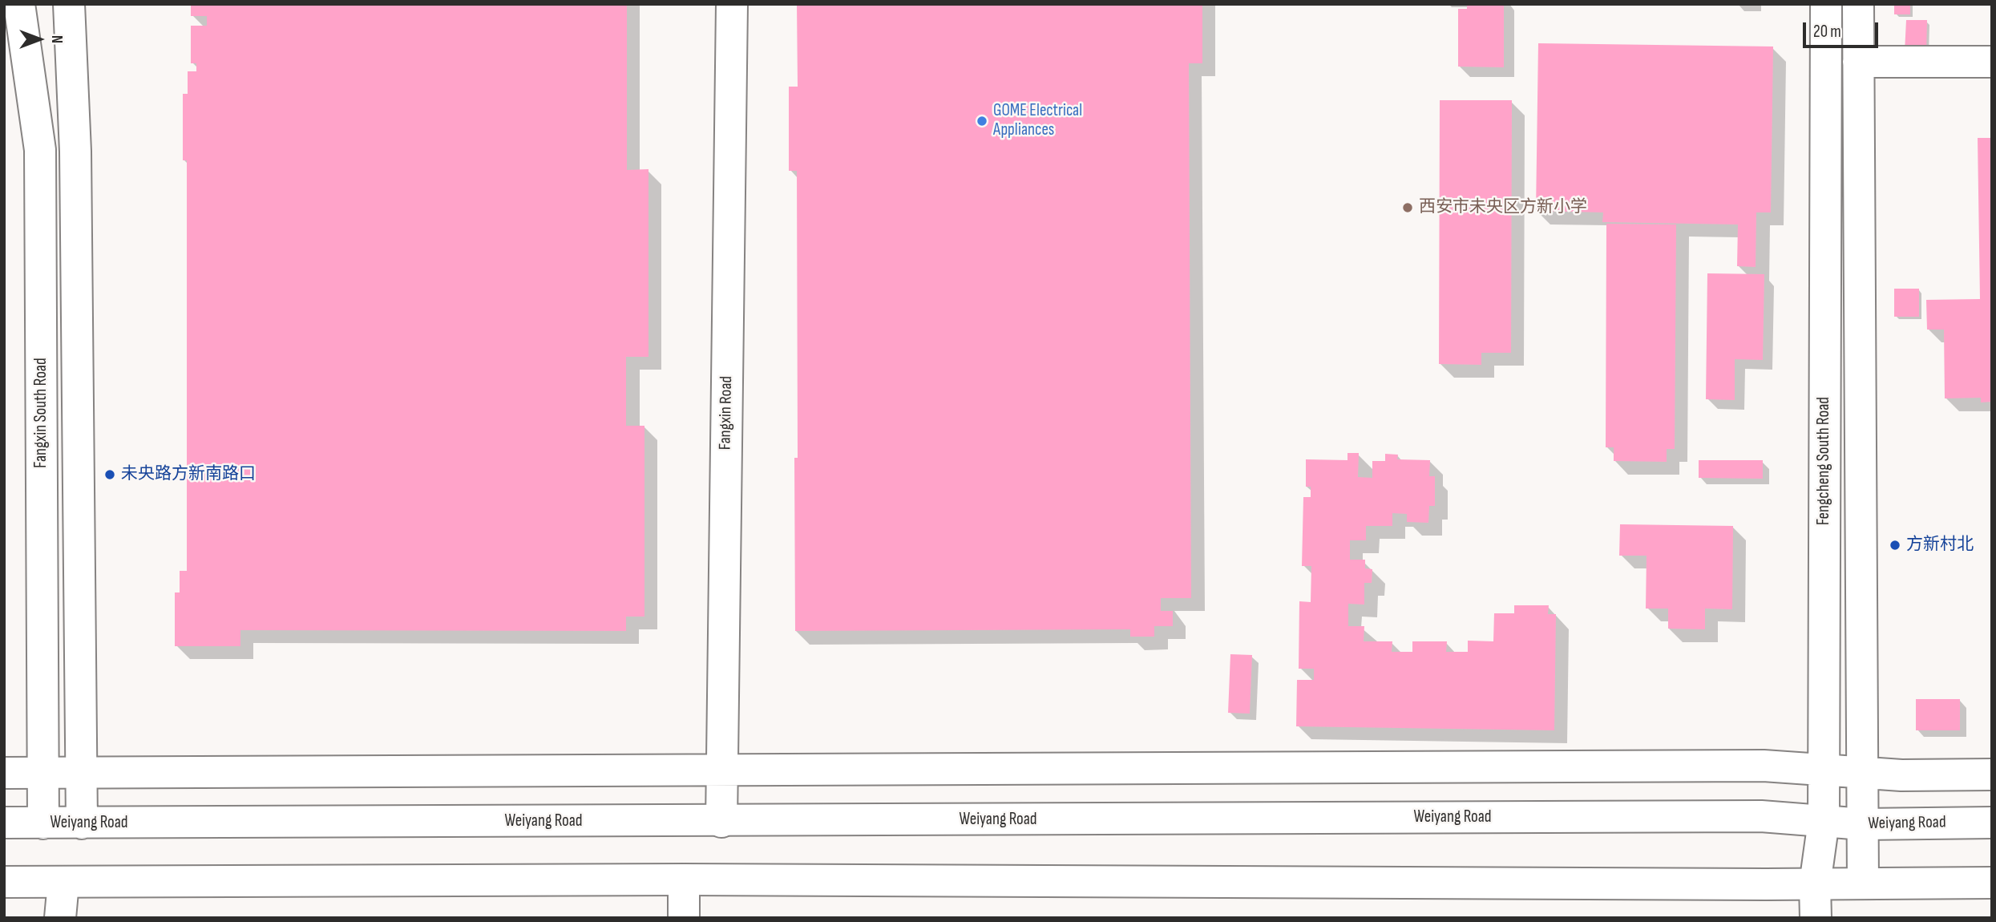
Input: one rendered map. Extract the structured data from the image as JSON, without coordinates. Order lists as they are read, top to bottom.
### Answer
{
  "streets": {
    "main road": [
      "Fangxin South Road",
      "Fangxin Road",
      "Fengcheng South Road",
      "Weiyang Road"
    ]
  },
  "crossings": [
    ["Fangxin South Road", "Weiyang Road"],
    ["Fangxin Road", "Weiyang Road"],
    ["Fengcheng South Road", "Weiyang Road"]
  ],
  "places": [
    "GOME Electrical Appliances",
    "西安市未央区方新小学",
    "未央路方新南路口",
    "方新村北"
  ],
  "scale_bar": "20 m",
  "north": "right"
}
